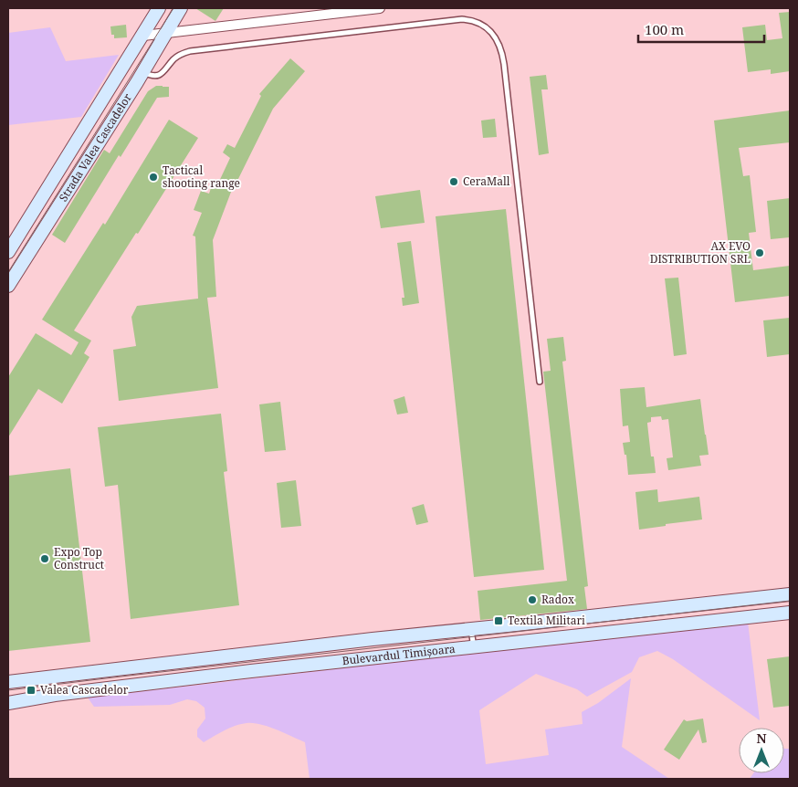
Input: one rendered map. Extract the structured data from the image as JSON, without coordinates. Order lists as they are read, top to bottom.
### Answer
{
  "streets": {
    "main road": ["Strada Valea Cascadelor", "Bulevardul Timișoara"]
  },
  "places": {
    "other": [
      "Tactical shooting range",
      "CeraMall",
      "AX EVO DISTRIBUTION SRL",
      "Expo Top Construct",
      "Radox"
    ],
    "transit": ["Textila Militari", "Valea Cascadelor"]
  },
  "scale_bar": "100 m",
  "north": "top"
}
